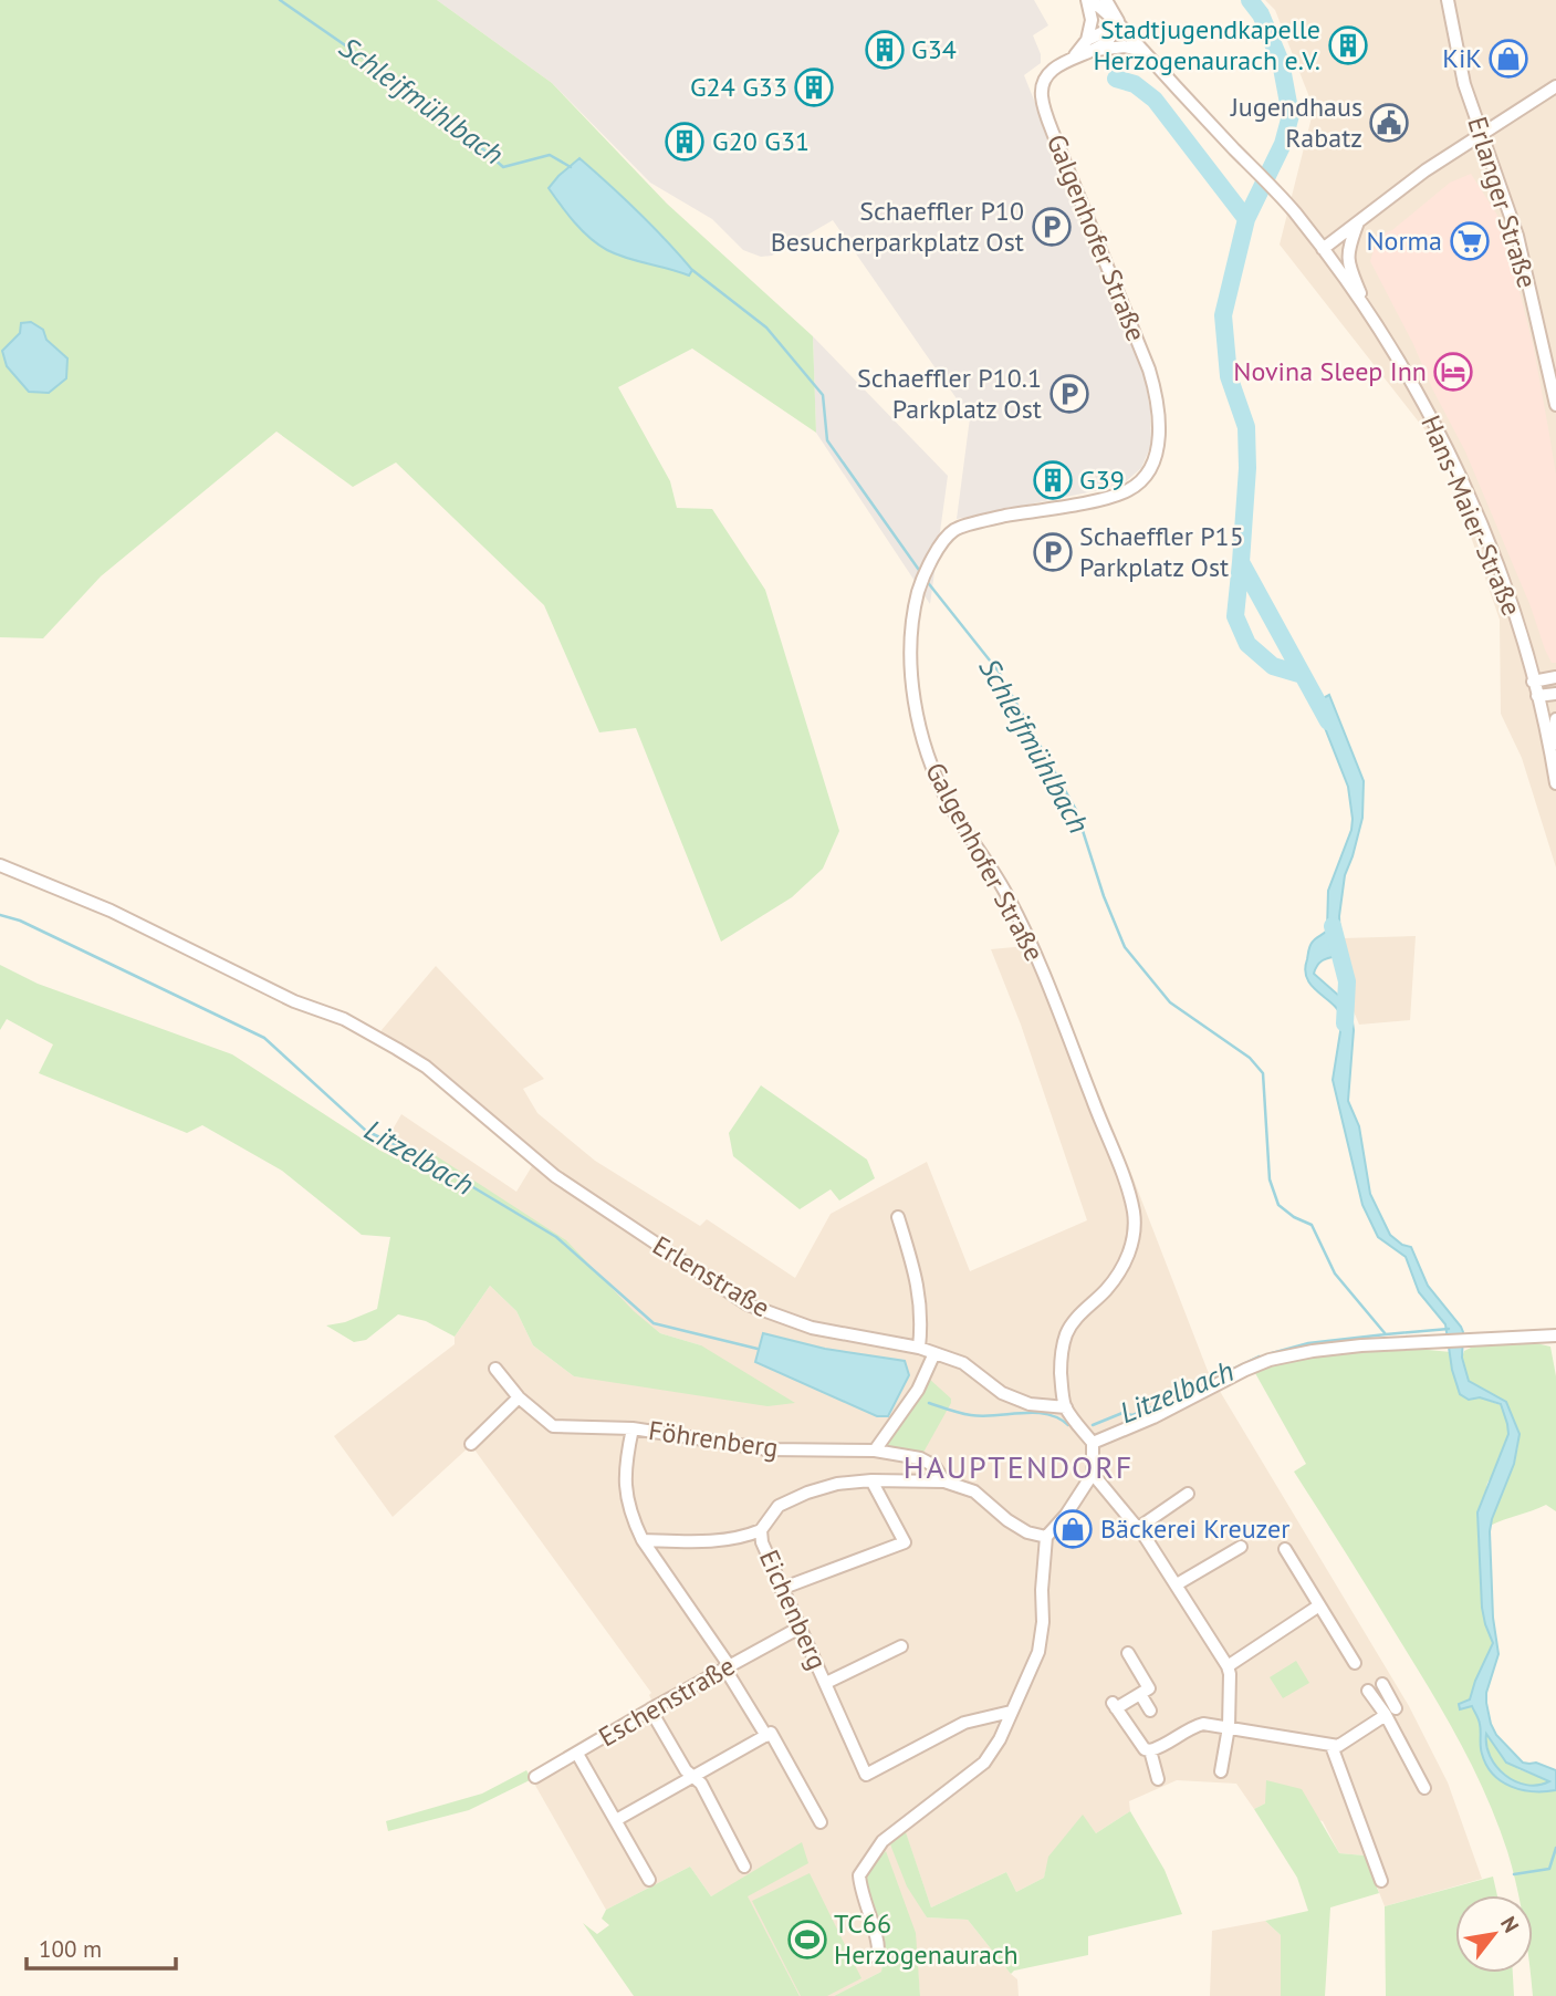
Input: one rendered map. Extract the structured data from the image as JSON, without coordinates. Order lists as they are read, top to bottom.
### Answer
{
  "streets": {
    "street": [
      "Erlanger Straße",
      "Galgenhofer Straße",
      "Hans-Maier-Straße",
      "Erlenstraße",
      "Föhrenberg",
      "Eichenberg",
      "Eschenstraße"
    ]
  },
  "crossings": [
    ["Galgenhofer Straße", "Hans-Maier-Straße"],
    ["Galgenhofer Straße", "Erlenstraße"],
    ["Föhrenberg", "Eichenberg"],
    ["Eichenberg", "Eschenstraße"]
  ],
  "districts": ["HAUPTENDORF"],
  "water": ["Schleifmühlbach", "Litzelbach"],
  "places": {
    "building": [
      "Stadtjugendkapelle Herzogenaurach e.V.",
      "G34",
      "G24 G33",
      "G20 G31",
      "G39"
    ],
    "shop": ["KiK", "Bäckerei Kreuzer"],
    "public building": ["Jugendhaus Rabatz"],
    "parking": ["Schaeffler P10 Besucherparkplatz Ost", "Schaeffler P10.1 Parkplatz Ost", "Schaeffler P15 Parkplatz Ost"],
    "supermarket": ["Norma"],
    "hotel": ["Novina Sleep Inn"],
    "sports": ["TC66 Herzogenaurach"]
  },
  "scale_bar": "100 m",
  "north": "top right"
}
